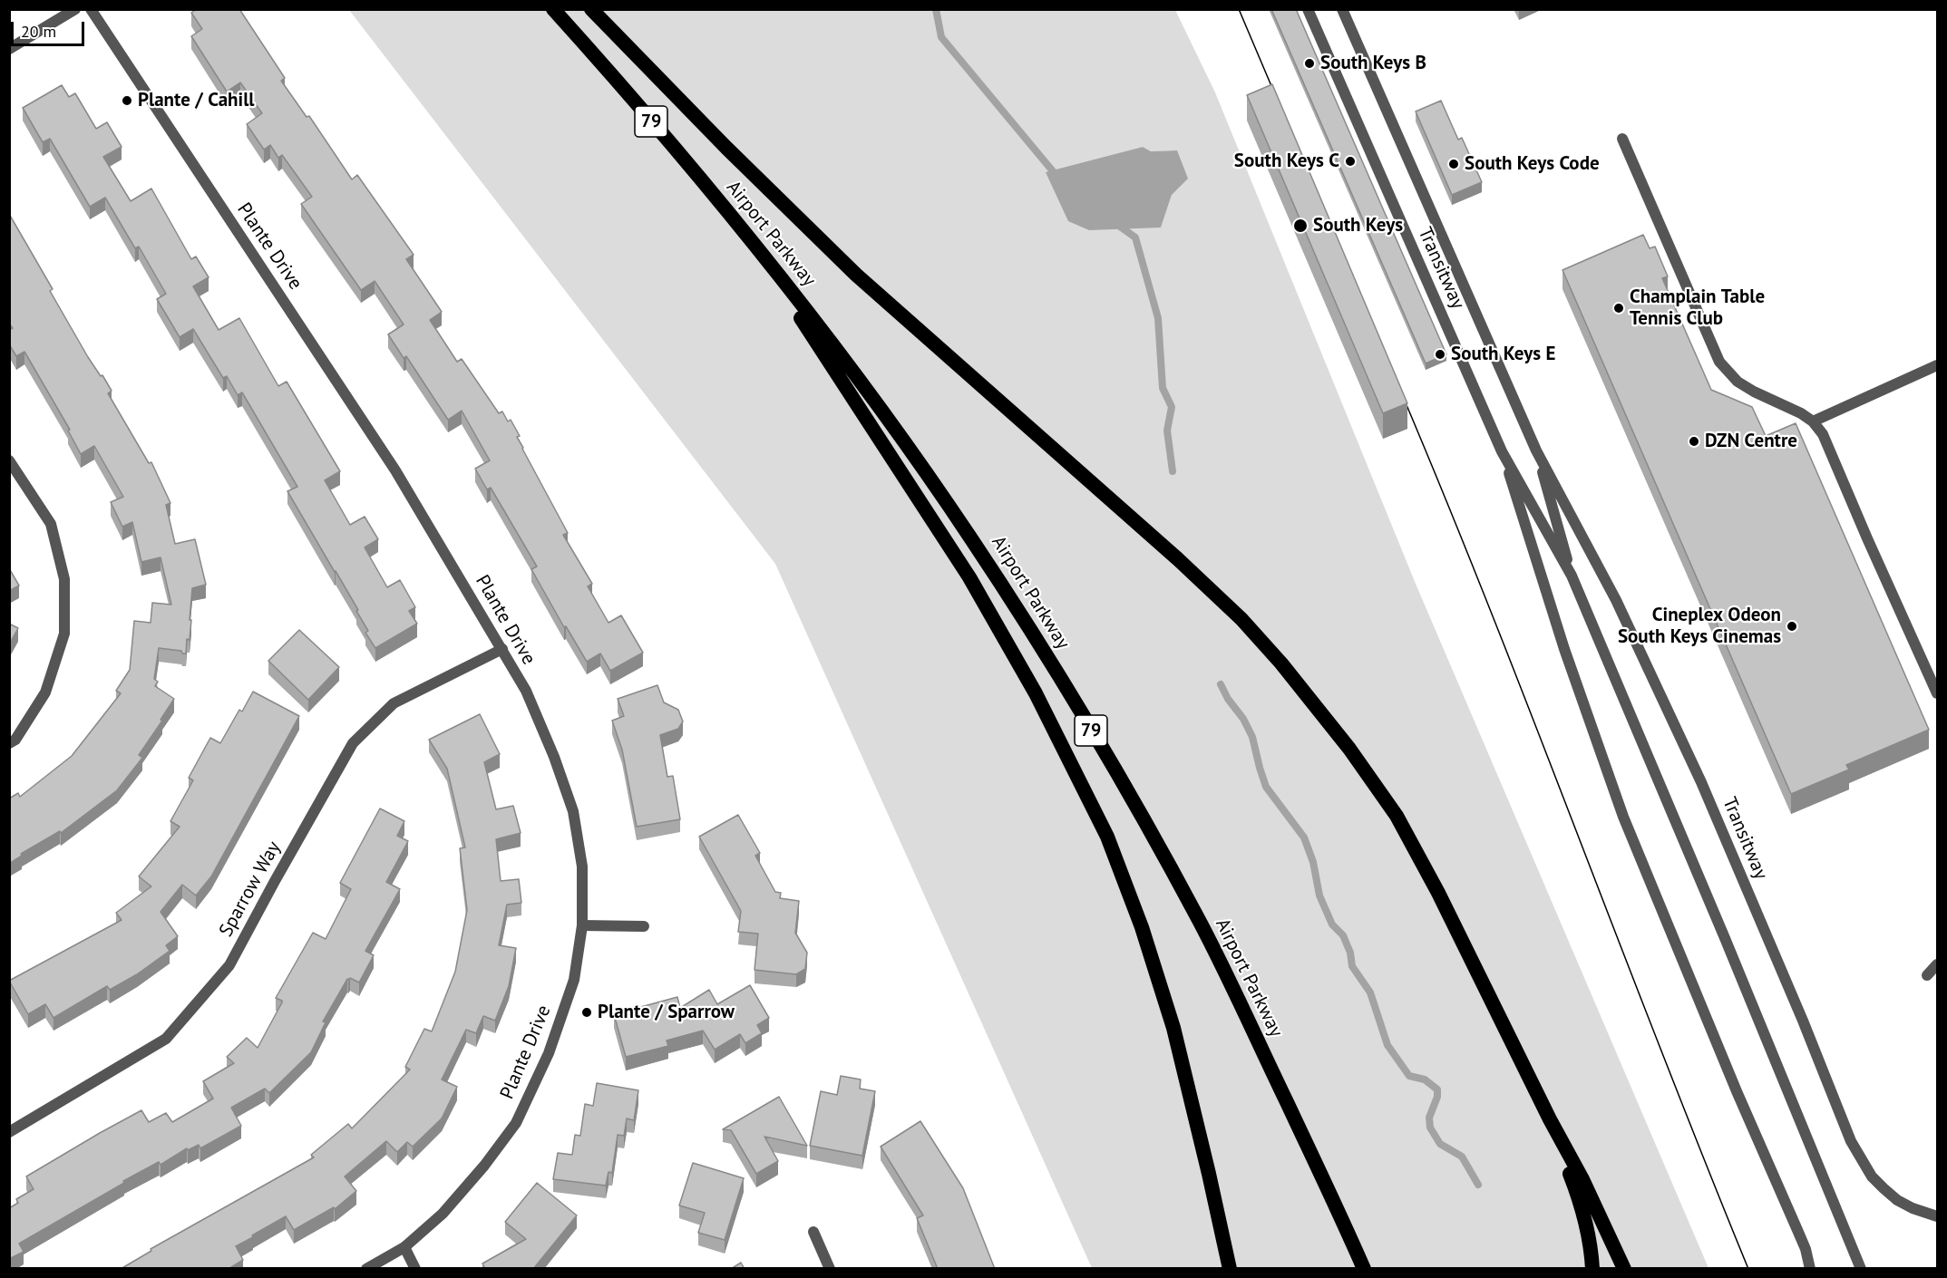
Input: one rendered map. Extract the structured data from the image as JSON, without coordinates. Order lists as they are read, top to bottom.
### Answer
{
  "streets": {
    "highway": ["79", "Airport Parkway"],
    "street": ["Plante Drive", "Transitway", "Sparrow Way"]
  },
  "crossings": [
    ["Plante Drive", "Sparrow Way"]
  ],
  "places": [
    "South Keys B",
    "Plante / Cahill",
    "South Keys C",
    "South Keys Code",
    "South Keys",
    "Champlain Table Tennis Club",
    "South Keys E",
    "DZN Centre",
    "Cineplex Odeon South Keys Cinemas",
    "Plante / Sparrow"
  ],
  "scale_bar": "20 m"
}
